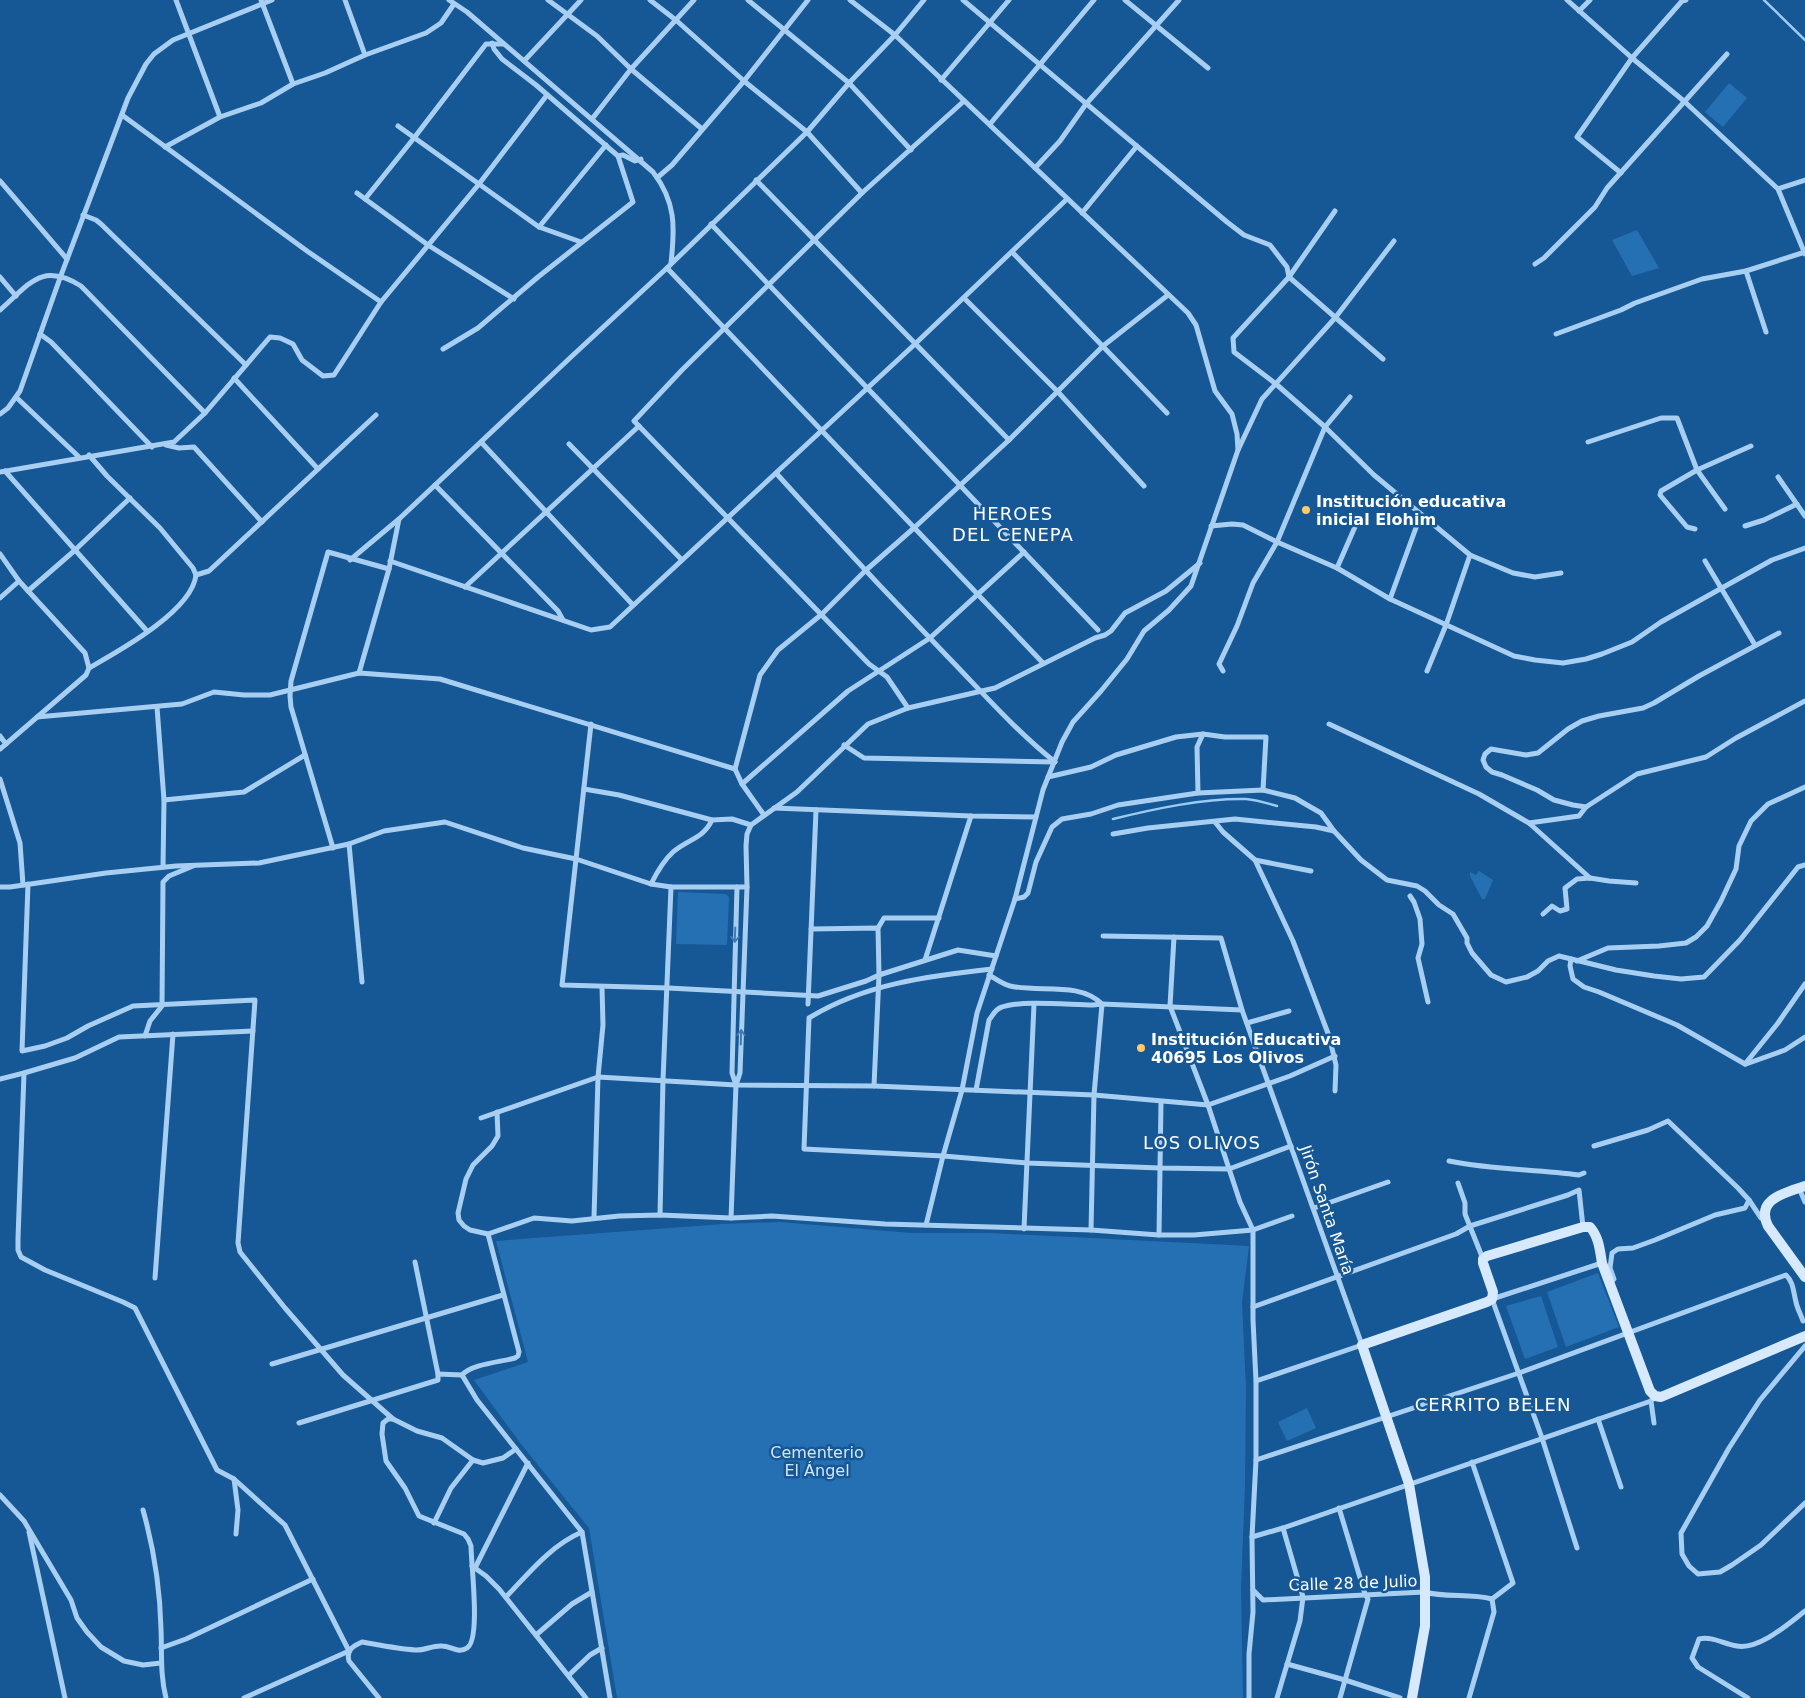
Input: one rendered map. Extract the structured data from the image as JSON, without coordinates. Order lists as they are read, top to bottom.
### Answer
{
  "streets": {
    "street": ["Jirón Santa María", "Calle 28 de Julio"]
  },
  "districts": ["HEROES DEL CENEPA", "LOS OLIVOS", "CERRITO BELEN"],
  "parks": ["Cementerio El Ángel"],
  "places": ["Institución educativa inicial Elohim", "Institución Educativa 40695 Los Olivos"]
}
